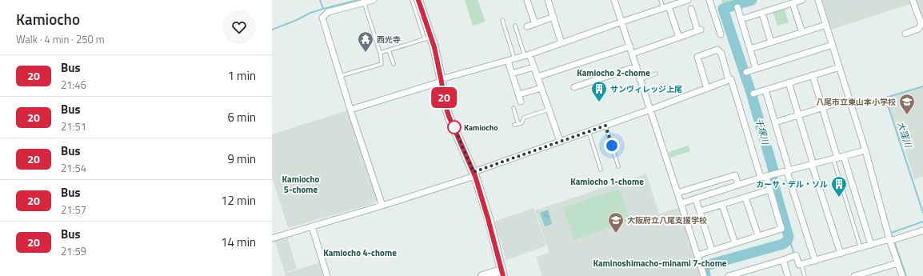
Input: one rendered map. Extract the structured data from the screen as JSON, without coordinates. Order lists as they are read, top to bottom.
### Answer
{
  "districts": [
    "Kamiocho 2-chome",
    "Kamiocho 5-chome",
    "Kamiocho 1-chome",
    "Kamiocho 4-chome",
    "Kaminoshimacho-minami 7-chome"
  ],
  "water": ["千塚川", "大窪川"],
  "places": {
    "temple": ["西光寺"],
    "building": ["サンヴィレッジ上尾", "カーサ・デル・ソル"],
    "school or university": ["八尾市立東山本小学校", "大阪府立八尾支援学校"],
    "other": ["Kamiocho"]
  },
  "lines": ["bus line 20"],
  "page": {
    "heading": ["Kamiocho", "Walk · 4 min · 250 m"],
    "on_map": "20",
    "list": [
      {
        "mark": "20",
        "name": "Bus",
        "note": "21:46",
        "value": "1 min"
      },
      {
        "mark": "20",
        "name": "Bus",
        "note": "21:51",
        "value": "6 min"
      },
      {
        "mark": "20",
        "name": "Bus",
        "note": "21:54",
        "value": "9 min"
      },
      {
        "mark": "20",
        "name": "Bus",
        "note": "21:57",
        "value": "12 min"
      },
      {
        "mark": "20",
        "name": "Bus",
        "note": "21:59",
        "value": "14 min"
      }
    ]
  }
}
